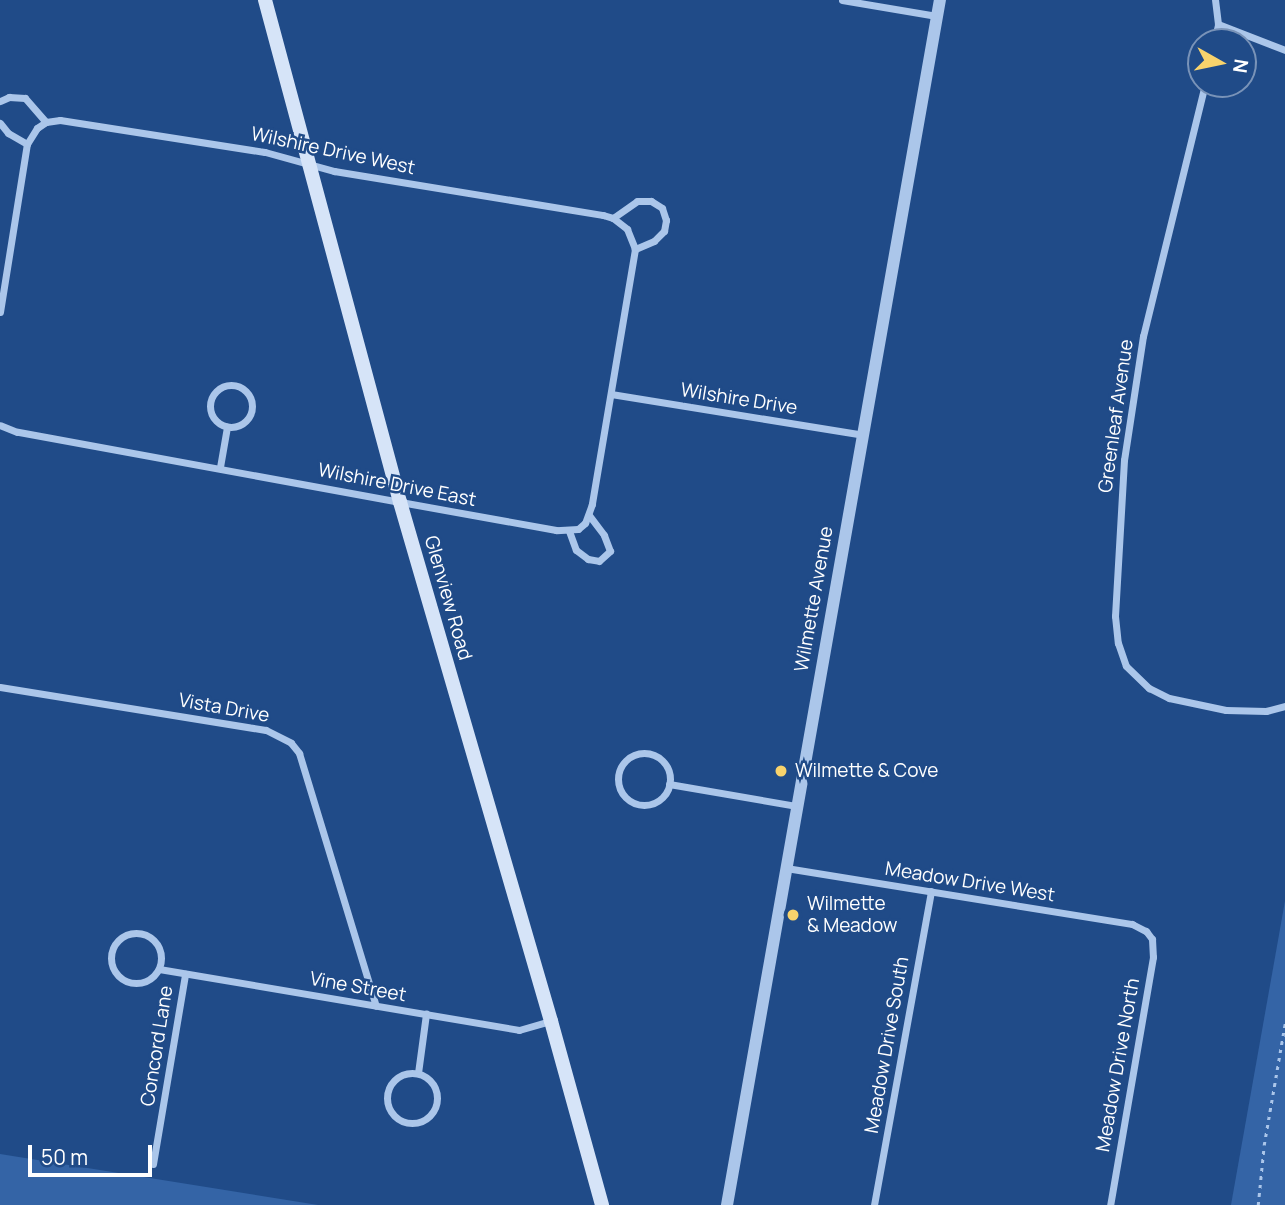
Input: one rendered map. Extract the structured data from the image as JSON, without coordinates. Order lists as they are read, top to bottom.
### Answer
{
  "streets": {
    "main road": ["Glenview Road"],
    "street": [
      "Wilshire Drive West",
      "Wilshire Drive",
      "Greenleaf Avenue",
      "Wilshire Drive East",
      "Wilmette Avenue",
      "Vista Drive",
      "Meadow Drive West",
      "Vine Street",
      "Meadow Drive South",
      "Concord Lane",
      "Meadow Drive North"
    ]
  },
  "crossings": [
    ["Wilshire Drive West", "Glenview Road"],
    ["Wilshire Drive", "Wilmette Avenue"],
    ["Wilshire Drive East", "Glenview Road"],
    ["Glenview Road", "Vine Street"],
    ["Wilmette Avenue", "Meadow Drive West"],
    ["Vista Drive", "Vine Street"],
    ["Meadow Drive West", "Meadow Drive South"],
    ["Meadow Drive West", "Meadow Drive North"],
    ["Vine Street", "Concord Lane"]
  ],
  "places": ["Wilmette & Cove", "Wilmette & Meadow"],
  "scale_bar": "50 m",
  "north": "right"
}
